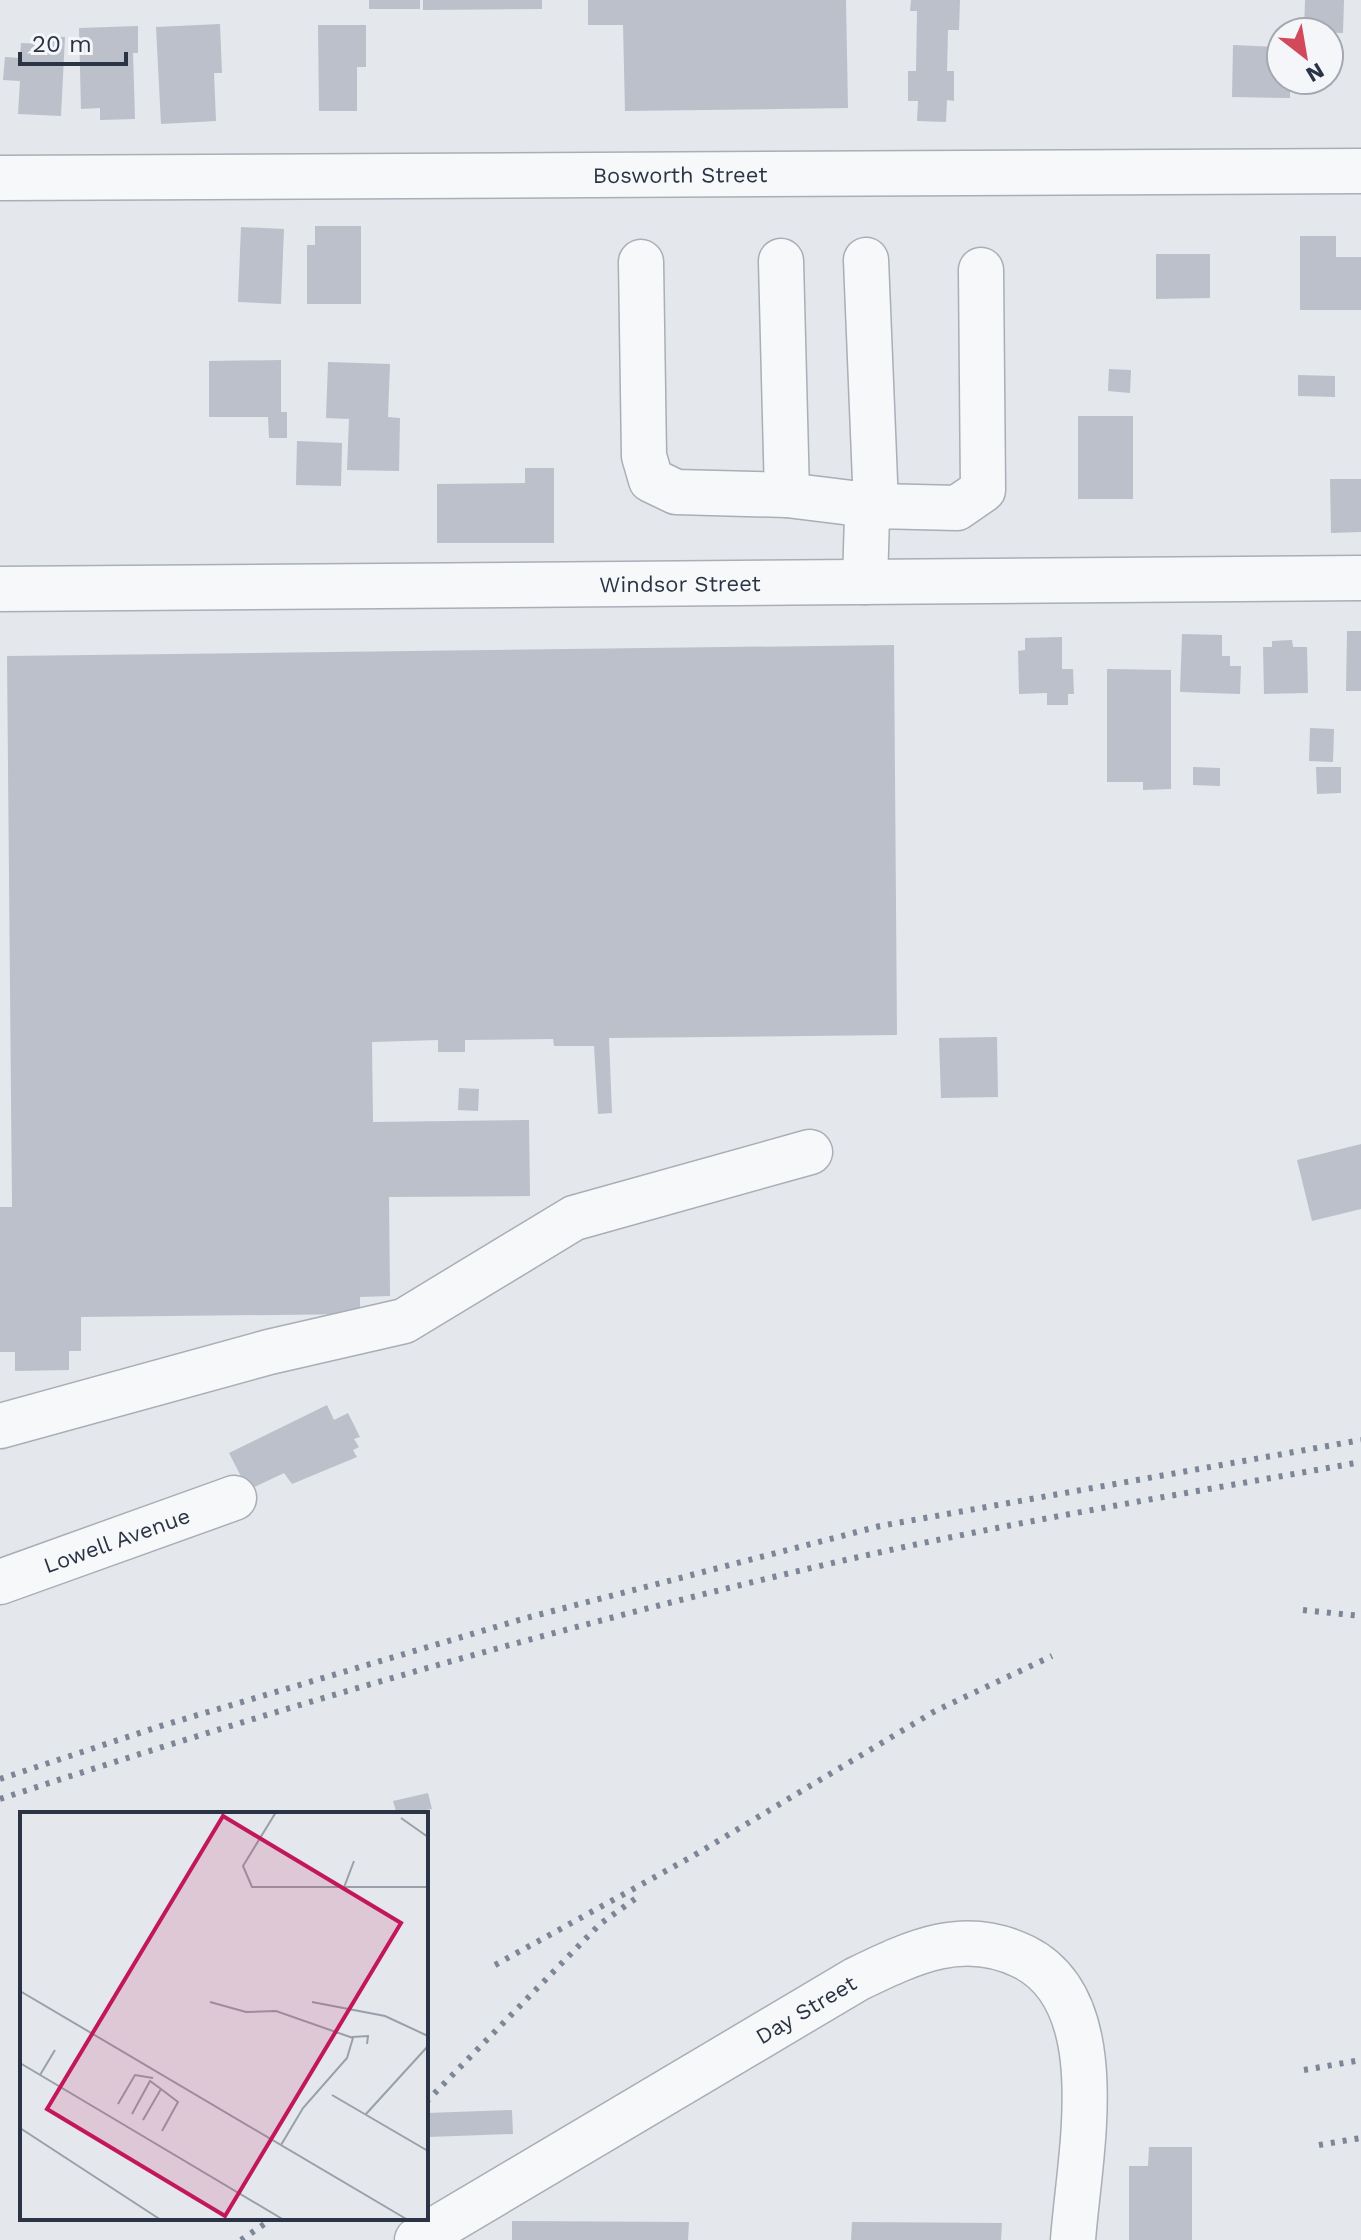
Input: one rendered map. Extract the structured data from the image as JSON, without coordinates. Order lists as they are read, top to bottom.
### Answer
{
  "streets": {
    "street": [
      "Bosworth Street",
      "Windsor Street",
      "Lowell Avenue",
      "Day Street"
    ]
  },
  "scale_bar": "20 m",
  "north": "bottom right"
}
